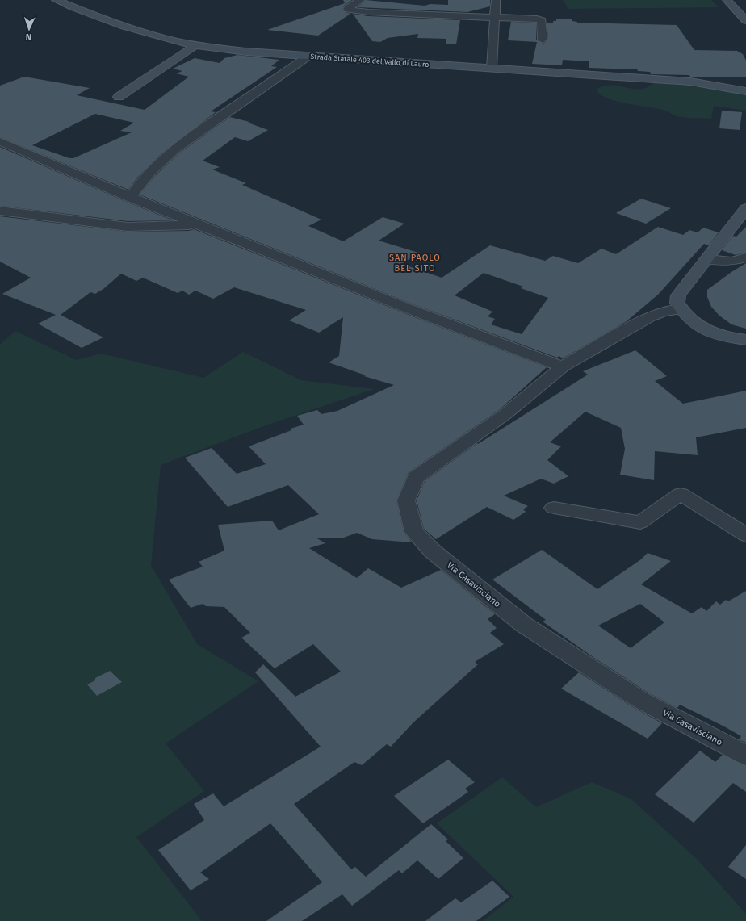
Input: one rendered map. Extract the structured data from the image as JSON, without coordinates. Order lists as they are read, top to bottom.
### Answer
{
  "streets": {
    "main road": ["Strada Statale 403 del Vallo di Lauro"],
    "street": ["Via Casavisciano"]
  },
  "districts": ["SAN PAOLO BEL SITO"],
  "north": "bottom"
}
